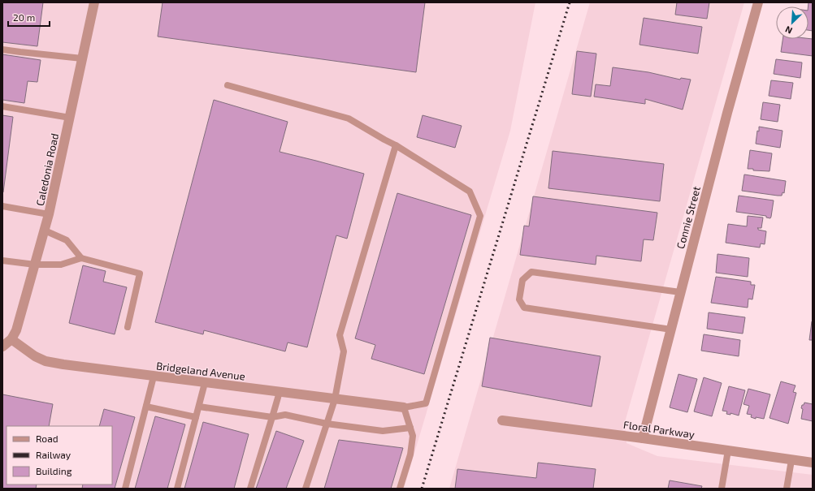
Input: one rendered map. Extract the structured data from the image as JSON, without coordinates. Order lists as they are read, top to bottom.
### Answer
{
  "streets": {
    "street": [
      "Caledonia Road",
      "Connie Street",
      "Bridgeland Avenue",
      "Floral Parkway"
    ]
  },
  "crossings": [
    ["Caledonia Road", "Bridgeland Avenue"],
    ["Connie Street", "Floral Parkway"]
  ],
  "legend": ["Road", "Railway", "Building"],
  "scale_bar": "20 m",
  "north": "bottom left"
}
